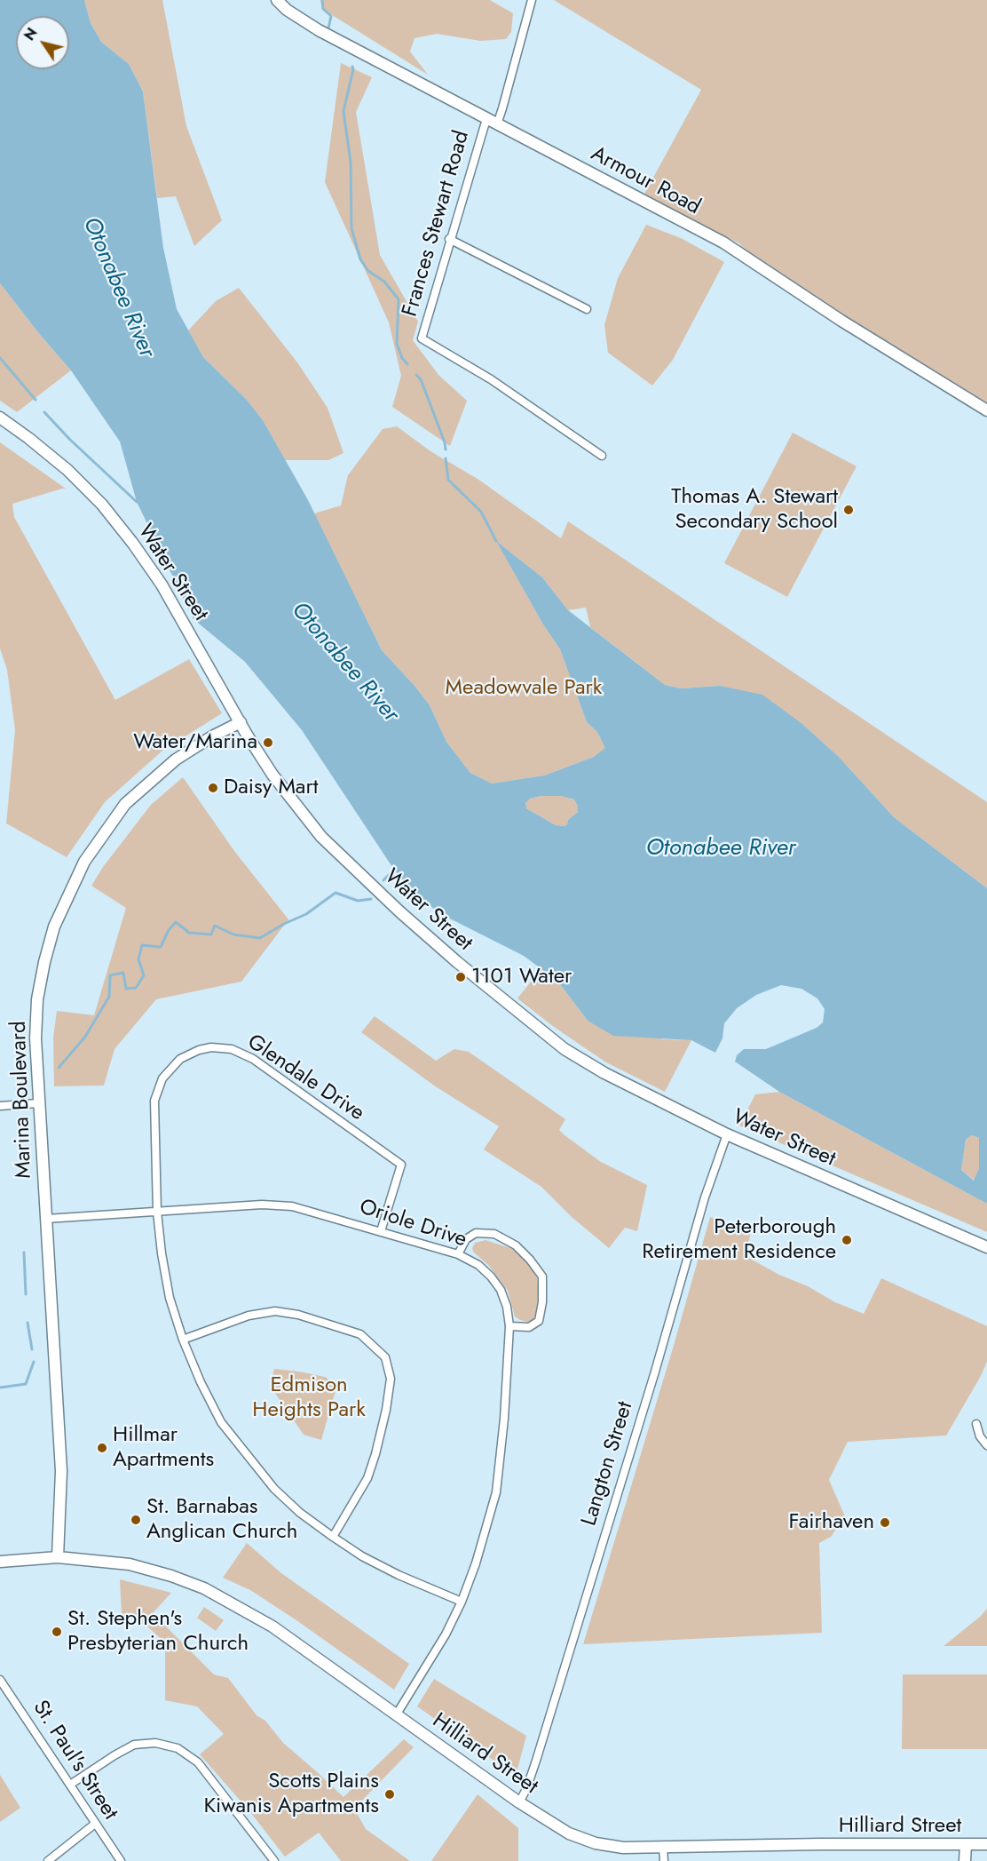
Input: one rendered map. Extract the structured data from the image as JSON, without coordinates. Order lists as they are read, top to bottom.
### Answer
{
  "streets": {
    "main road": [
      "Armour Road",
      "Water Street",
      "Marina Boulevard",
      "Hilliard Street"
    ],
    "street": [
      "Frances Stewart Road",
      "Glendale Drive",
      "Oriole Drive",
      "Langton Street",
      "St. Paul's Street"
    ]
  },
  "crossings": [
    ["Armour Road", "Frances Stewart Road"],
    ["Water Street", "Marina Boulevard"],
    ["Water Street", "Langton Street"],
    ["Glendale Drive", "Oriole Drive"],
    ["Marina Boulevard", "Oriole Drive"],
    ["Marina Boulevard", "Hilliard Street"],
    ["Oriole Drive", "Hilliard Street"],
    ["Langton Street", "Hilliard Street"]
  ],
  "water": ["Otonabee River"],
  "parks": ["Meadowvale Park", "Edmison Heights Park"],
  "places": [
    "Thomas A. Stewart Secondary School",
    "Water/Marina",
    "Daisy Mart",
    "1101 Water",
    "Peterborough Retirement Residence",
    "Hillmar Apartments",
    "St. Barnabas Anglican Church",
    "Fairhaven",
    "St. Stephen's Presbyterian Church",
    "Scotts Plains Kiwanis Apartments"
  ],
  "north": "top left"
}
